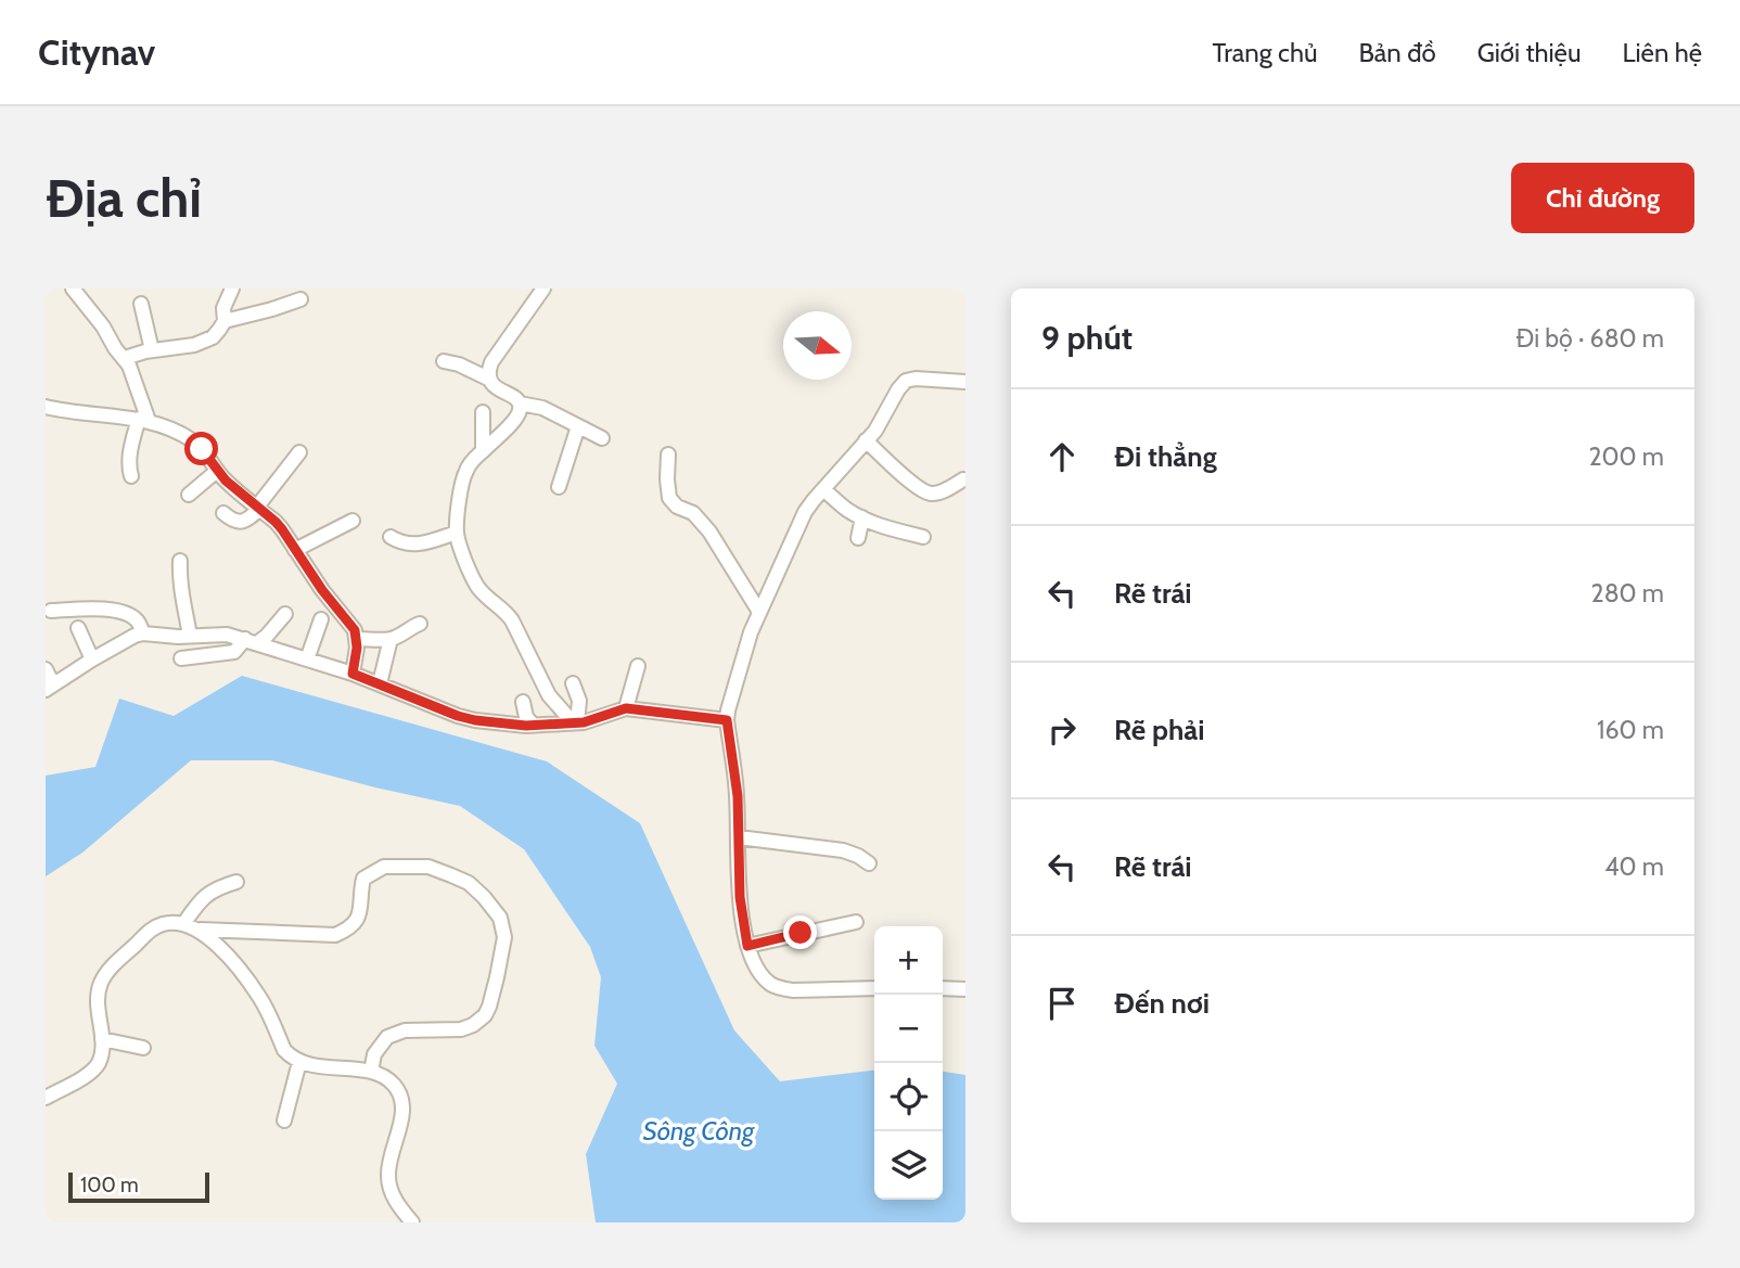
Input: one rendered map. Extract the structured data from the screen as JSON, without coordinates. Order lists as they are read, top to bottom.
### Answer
{
  "water": ["Sông Công"],
  "scale_bar": "100 m",
  "north": "right",
  "page": {
    "header": "Citynav",
    "nav": [
      "Trang chủ",
      "Bản đồ",
      "Giới thiệu",
      "Liên hệ"
    ],
    "buttons": "Chỉ đường",
    "title": "Địa chỉ",
    "heading": ["9 phút", "Đi bộ · 680 m"],
    "list": [
      ["Đi thẳng", "200 m"],
      ["Rẽ trái", "280 m"],
      ["Rẽ phải", "160 m"],
      ["Rẽ trái", "40 m"],
      "Đến nơi"
    ],
    "map_buttons": ["+", "−"],
    "scale": "100 m"
  }
}
